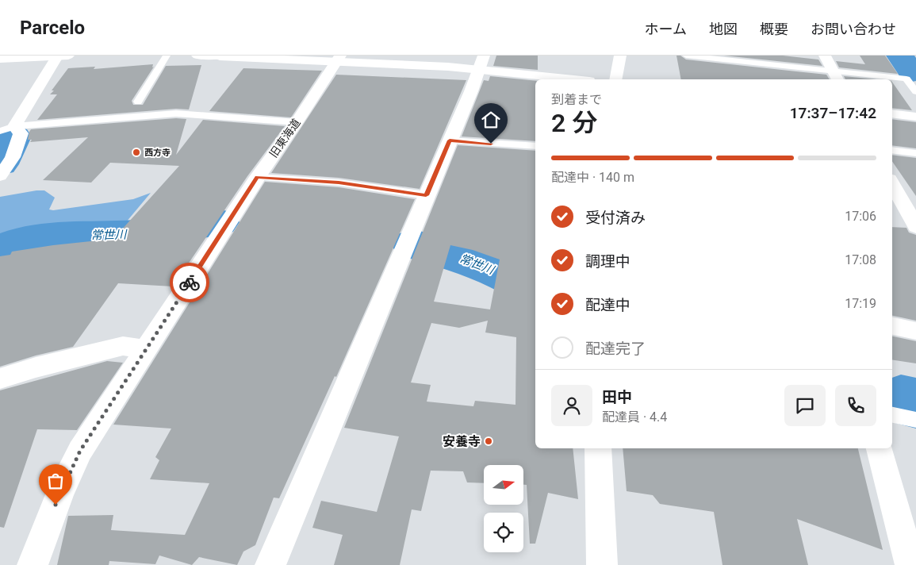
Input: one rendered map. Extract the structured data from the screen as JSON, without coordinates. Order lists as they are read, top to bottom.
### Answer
{
  "streets": {
    "street": ["旧東海道"]
  },
  "water": ["常世川"],
  "places": ["西方寺", "安養寺"],
  "north": "right",
  "page": {
    "header": "Parcelo",
    "nav": [
      "ホーム",
      "地図",
      "概要",
      "お問い合わせ"
    ],
    "heading": ["2 分", "到着まで", "17:37–17:42"],
    "panel": ["田中", "配達員 · 4.4"],
    "bar": "配達中 · 140 m",
    "list": [
      ["受付済み", "17:06"],
      ["調理中", "17:08"],
      ["配達中", "17:19"],
      "配達完了"
    ]
  }
}
